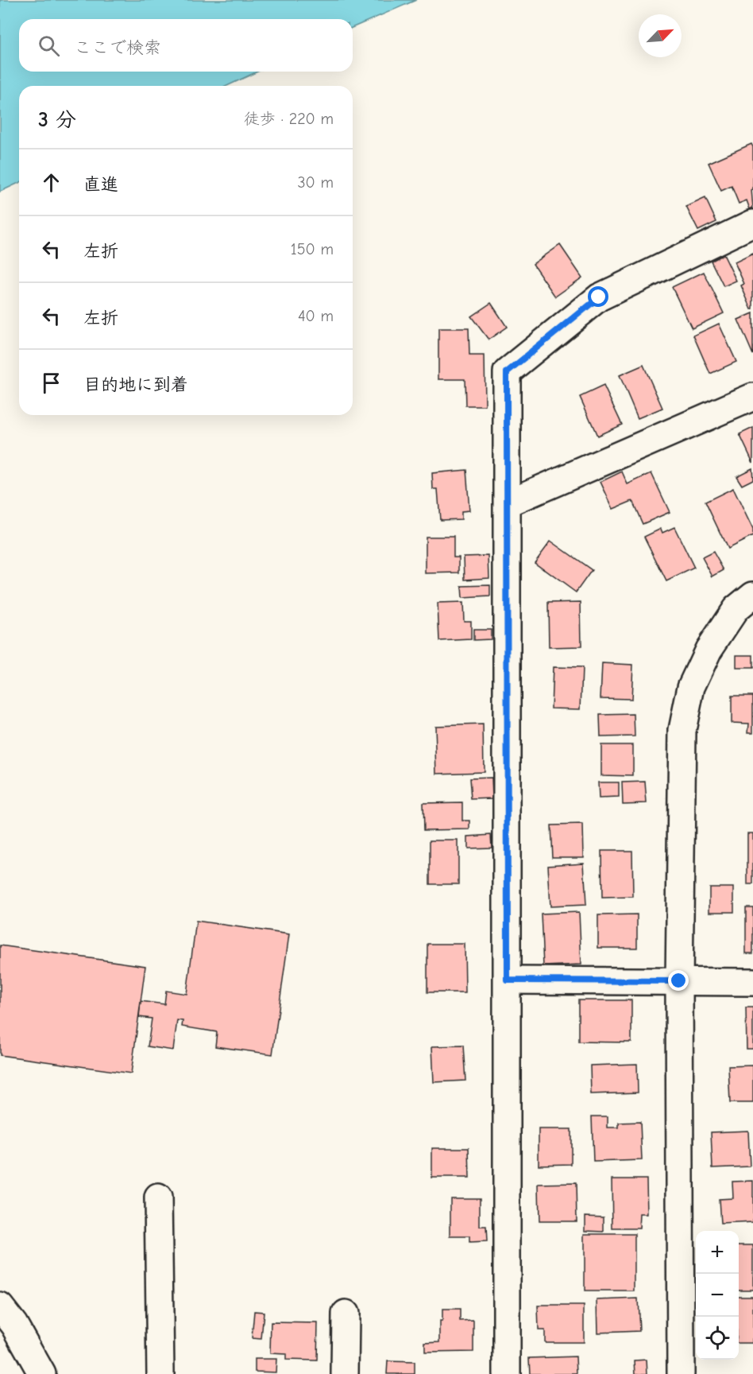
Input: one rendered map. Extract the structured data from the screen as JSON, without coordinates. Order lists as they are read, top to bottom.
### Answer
{
  "north": "top right",
  "page": {
    "search": "ここで検索",
    "heading": ["3 分", "徒歩 · 220 m"],
    "list": [
      ["直進", "30 m"],
      ["左折", "150 m"],
      ["左折", "40 m"],
      "目的地に到着"
    ],
    "map_buttons": ["+", "−"]
  }
}
